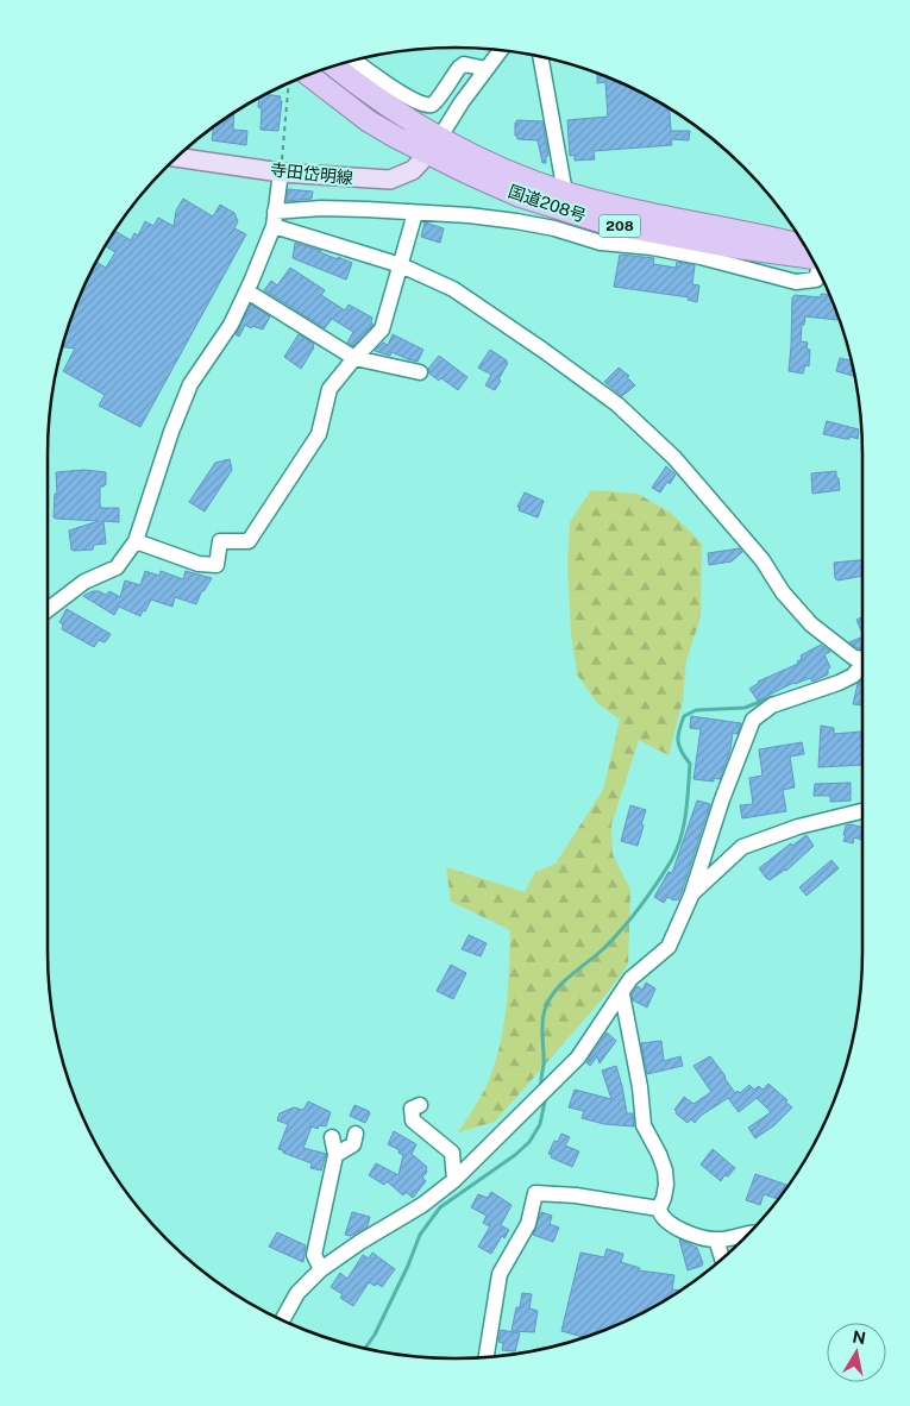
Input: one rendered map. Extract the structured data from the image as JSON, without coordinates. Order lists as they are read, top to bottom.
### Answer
{
  "streets": {
    "highway": ["国道208号", "208"],
    "main road": ["寺田岱明線"]
  },
  "crossings": [
    ["寺田岱明線", "国道208号"]
  ],
  "north": "top"
}
